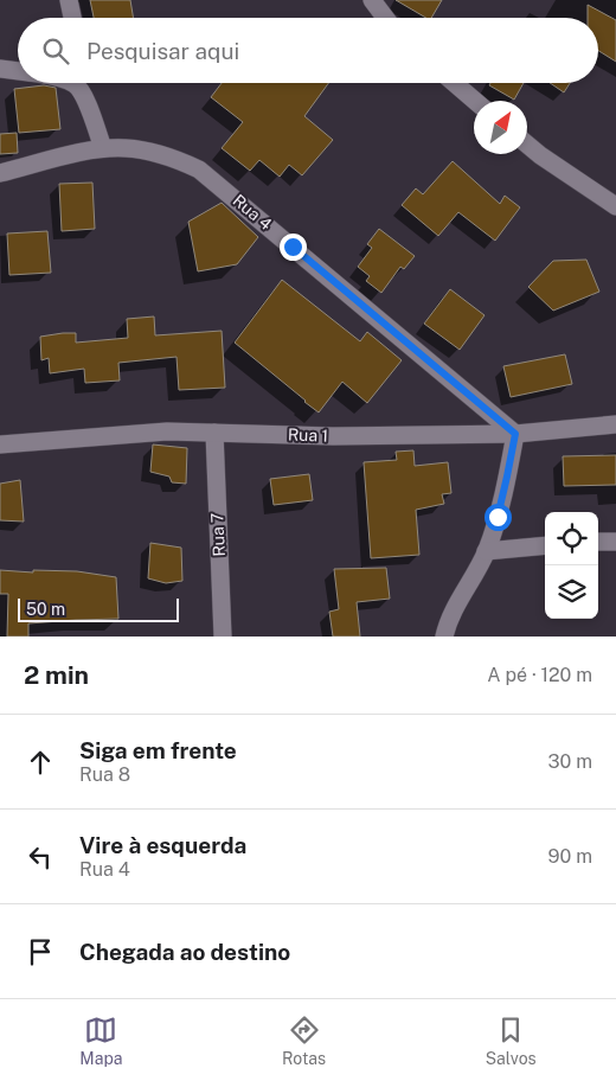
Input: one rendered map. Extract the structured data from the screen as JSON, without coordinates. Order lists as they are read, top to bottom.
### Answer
{
  "streets": {
    "street": ["Rua 4", "Rua 1", "Rua 7"]
  },
  "crossings": [
    ["Rua 4", "Rua 1"],
    ["Rua 1", "Rua 7"]
  ],
  "scale_bar": "50 m",
  "north": "top right",
  "page": {
    "search": "Pesquisar aqui",
    "scale": "50 m",
    "heading": ["2 min", "A pé · 120 m"],
    "list": [
      ["Siga em frente", "Rua 8", "30 m"],
      ["Vire à esquerda", "Rua 4", "90 m"],
      "Chegada ao destino"
    ],
    "nav": ["Mapa", "Rotas", "Salvos"]
  }
}
